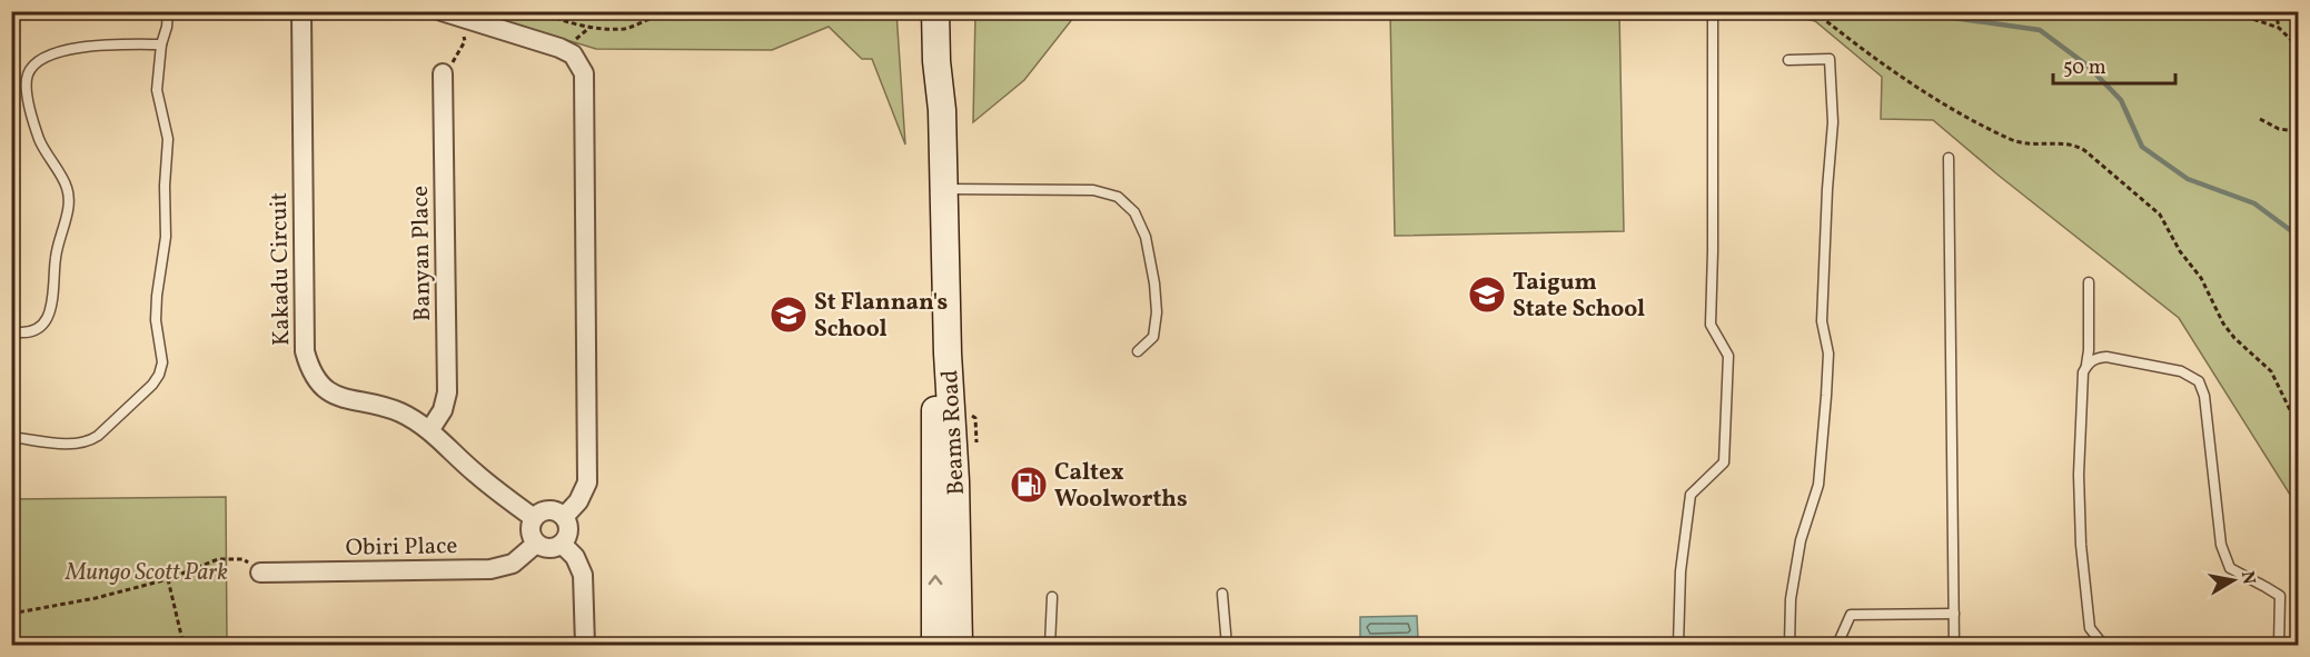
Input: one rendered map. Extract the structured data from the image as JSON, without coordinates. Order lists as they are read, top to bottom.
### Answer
{
  "streets": {
    "main road": ["Beams Road"],
    "street": ["Banyan Place", "Kakadu Circuit", "Obiri Place"]
  },
  "crossings": [
    ["Banyan Place", "Kakadu Circuit"],
    ["Kakadu Circuit", "Obiri Place"]
  ],
  "parks": ["Mungo Scott Park"],
  "places": {
    "school or university": ["Taigum State School", "St Flannan's School"],
    "fuel station": ["Caltex Woolworths"]
  },
  "scale_bar": "50 m",
  "north": "right"
}
